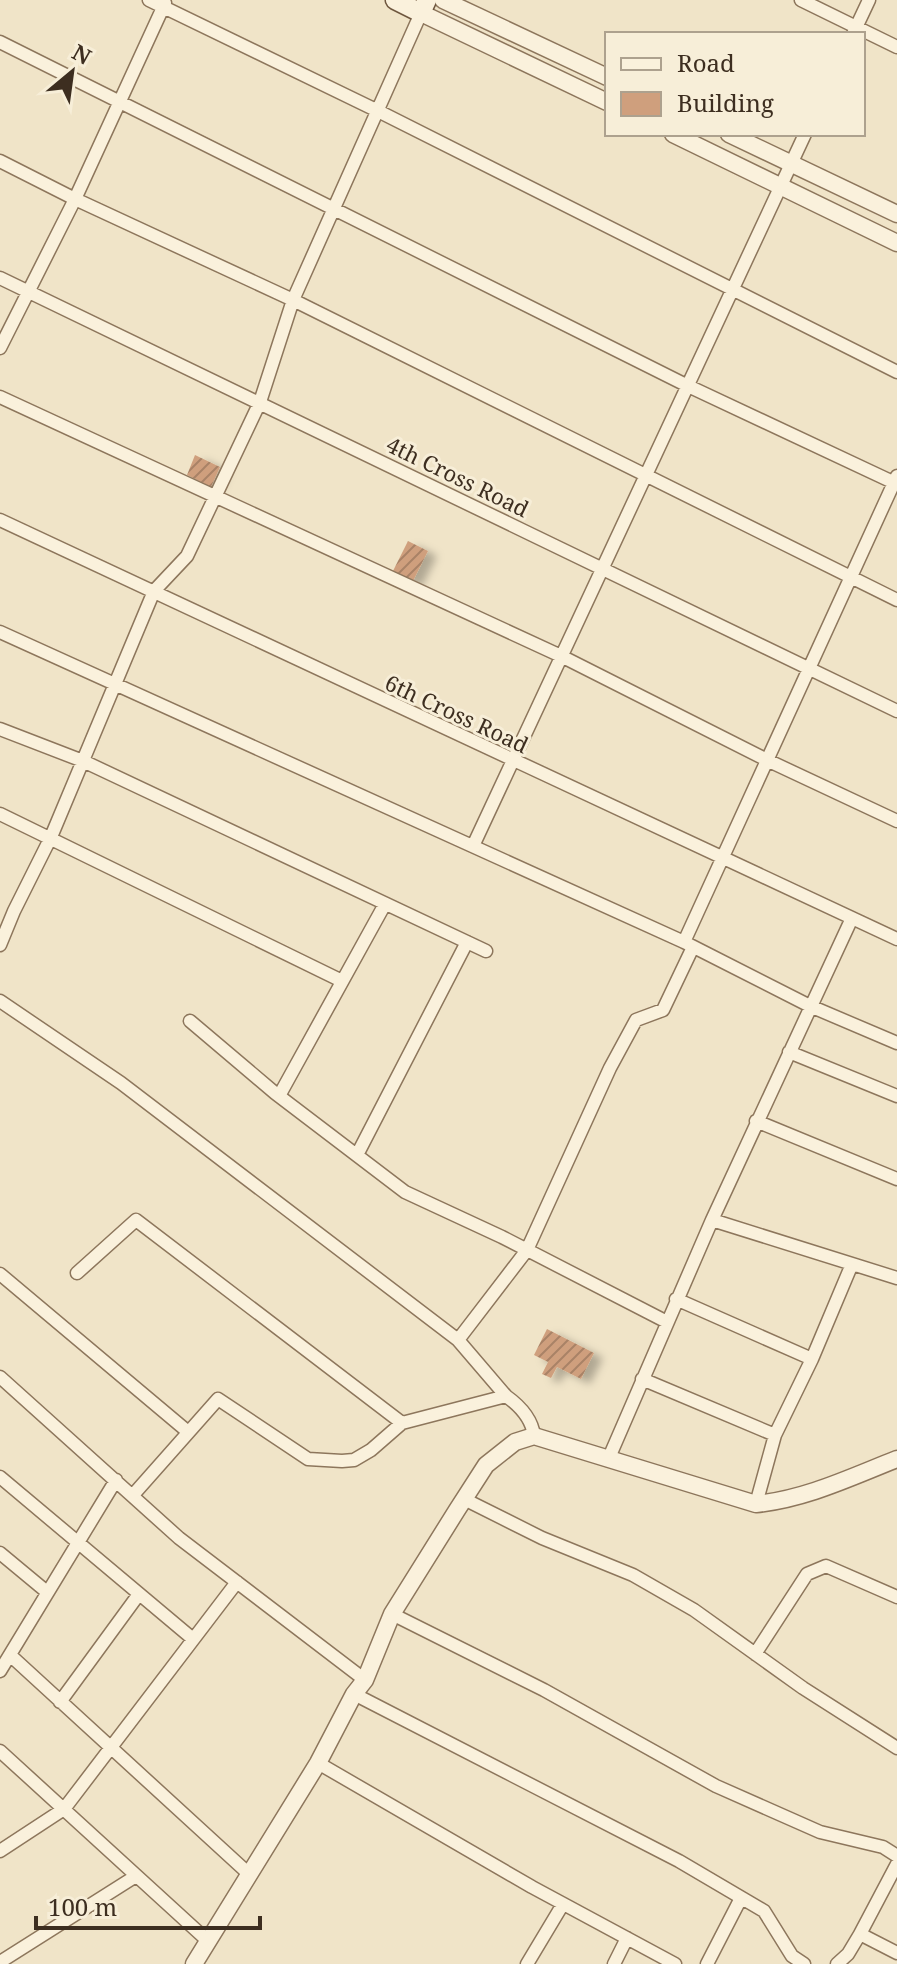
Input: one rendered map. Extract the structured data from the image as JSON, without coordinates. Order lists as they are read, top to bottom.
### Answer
{
  "streets": {
    "street": ["4th Cross Road", "6th Cross Road"]
  },
  "legend": ["Road", "Building"],
  "scale_bar": "100 m",
  "north": "top right"
}
